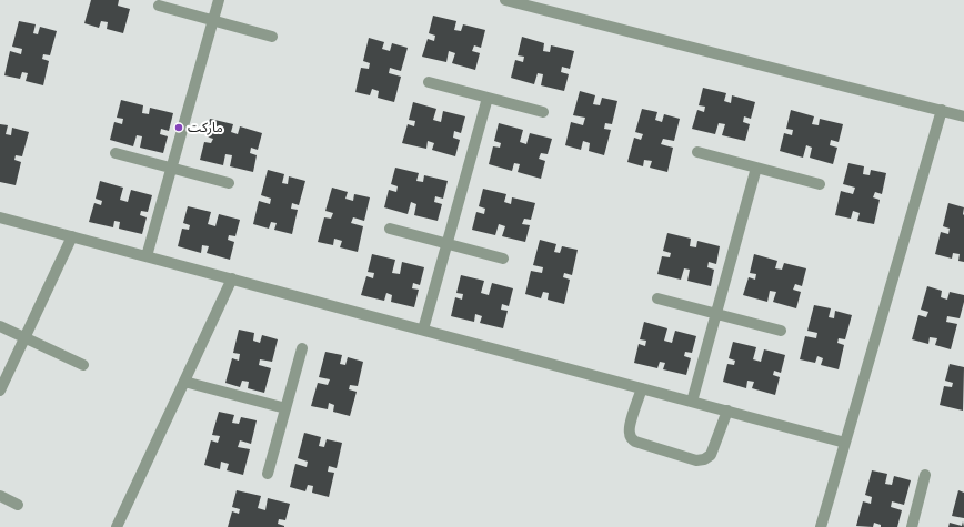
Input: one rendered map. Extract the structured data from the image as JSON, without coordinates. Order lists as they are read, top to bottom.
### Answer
{
  "places": ["ماركت"]
}
